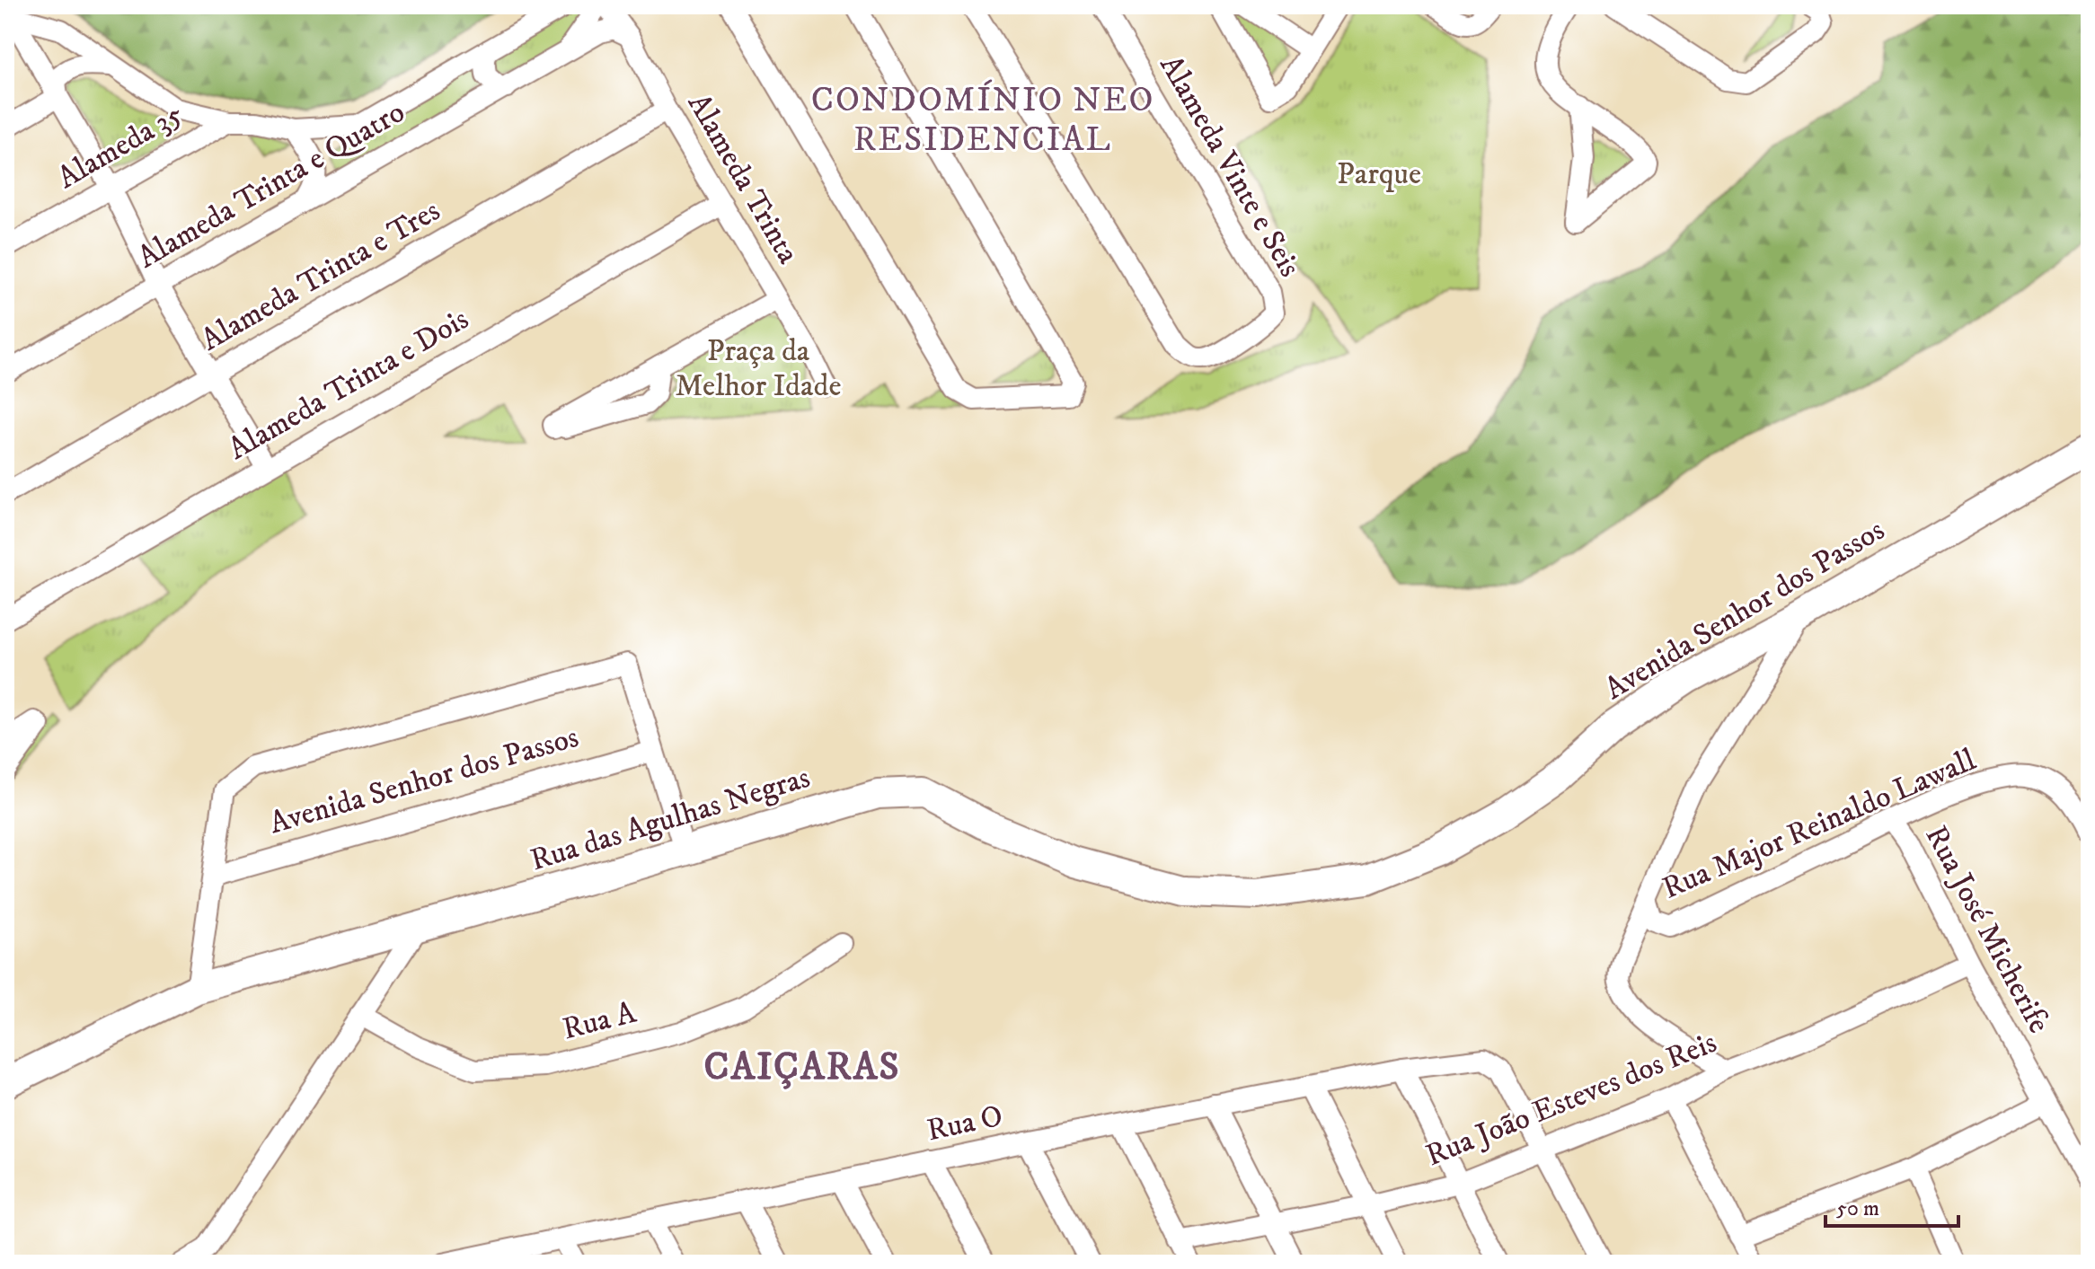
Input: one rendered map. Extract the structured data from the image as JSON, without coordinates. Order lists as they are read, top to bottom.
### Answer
{
  "streets": {
    "street": [
      "Alameda 35",
      "Alameda Vinte e Seis",
      "Alameda Trinta",
      "Alameda Trinta e Quatro",
      "Alameda Trinta e Tres",
      "Alameda Trinta e Dois",
      "Avenida Senhor dos Passos",
      "Rua das Agulhas Negras",
      "Rua Major Reinaldo Lawall",
      "Rua José Micherife",
      "Rua A",
      "Rua João Esteves dos Reis",
      "Rua O"
    ]
  },
  "crossings": [
    ["Alameda Trinta", "Alameda Trinta e Quatro"],
    ["Alameda Trinta", "Alameda Trinta e Tres"],
    ["Alameda Trinta", "Alameda Trinta e Dois"],
    ["Avenida Senhor dos Passos", "Rua das Agulhas Negras"],
    ["Rua Major Reinaldo Lawall", "Rua José Micherife"],
    ["Rua José Micherife", "Rua João Esteves dos Reis"],
    ["Rua João Esteves dos Reis", "Rua O"]
  ],
  "districts": ["CONDOMÍNIO NEO RESIDENCIAL", "CAIÇARAS"],
  "parks": ["Parque", "Praça da Melhor Idade"],
  "scale_bar": "50 m"
}
